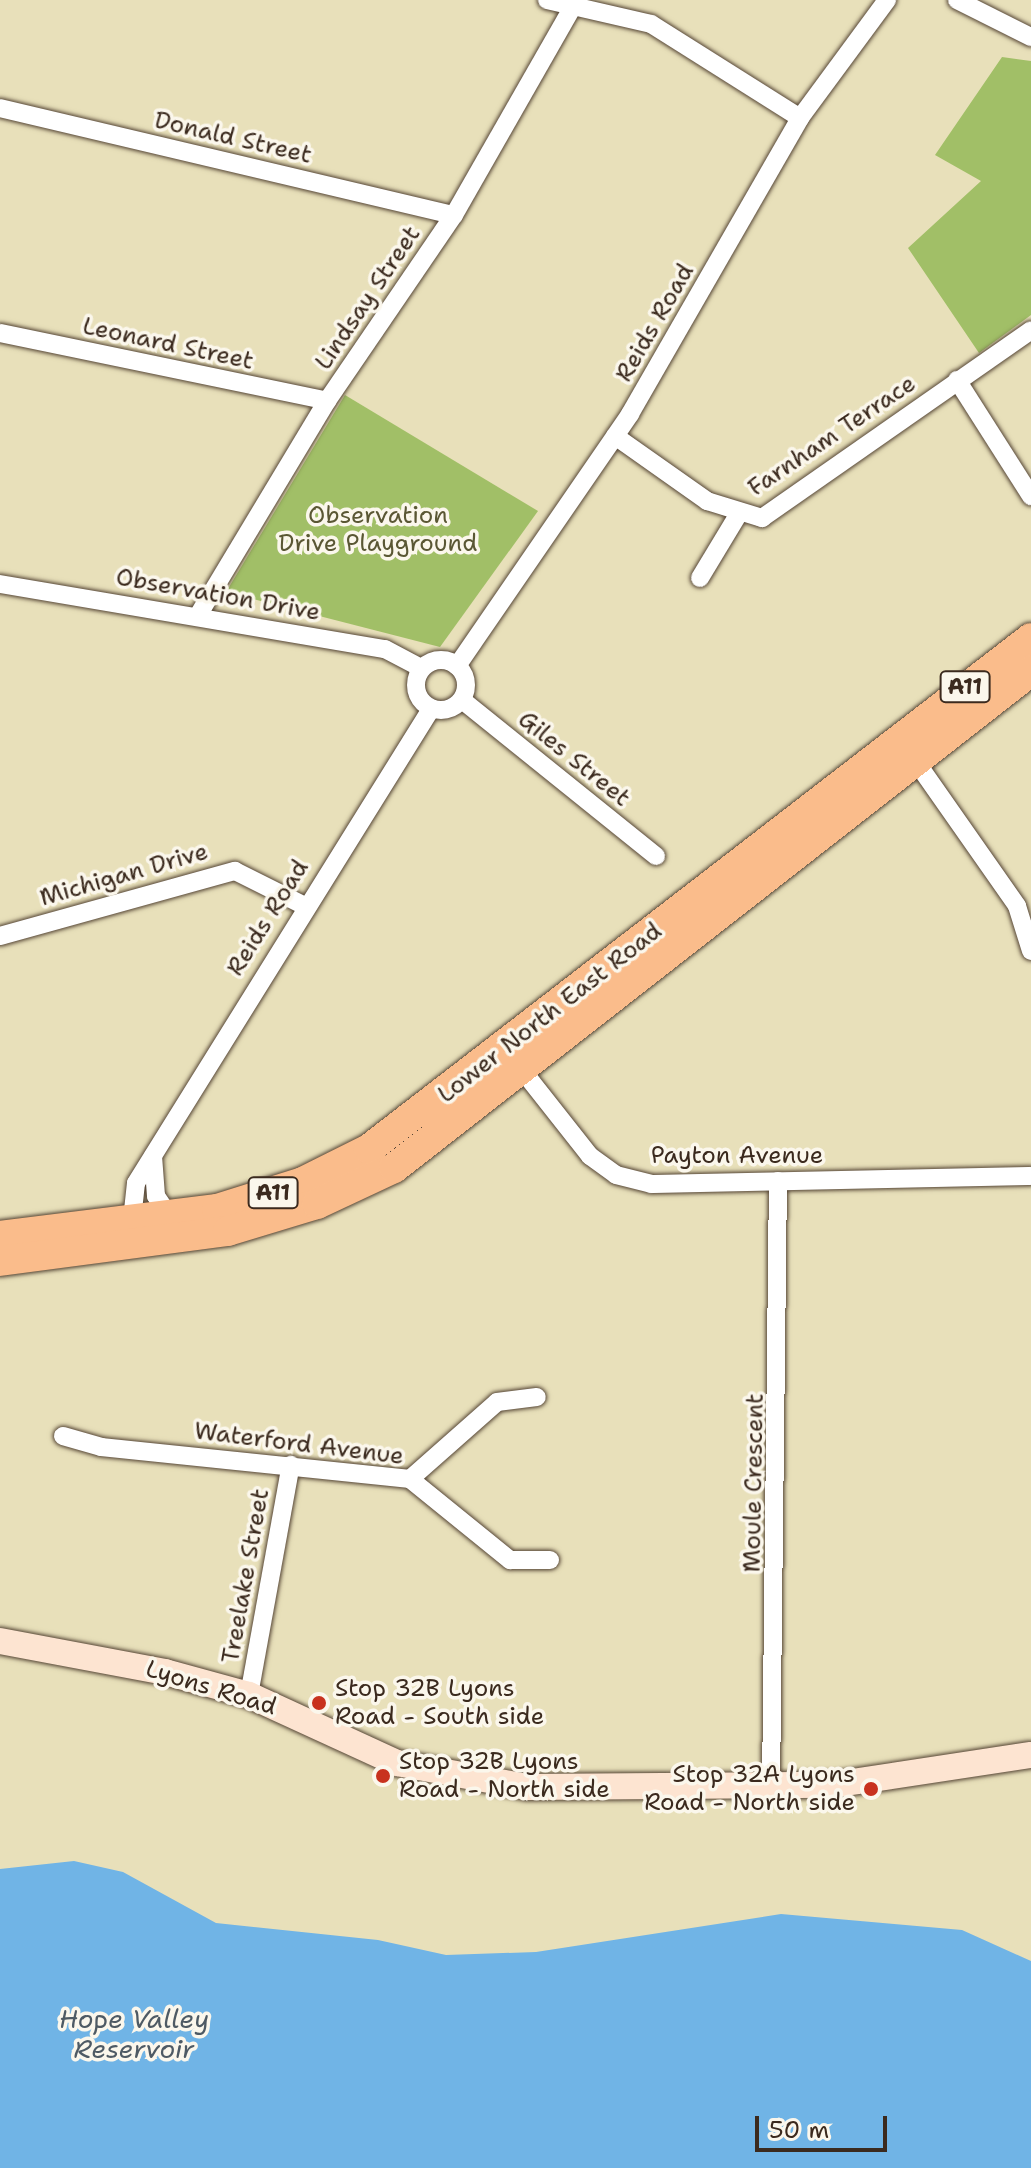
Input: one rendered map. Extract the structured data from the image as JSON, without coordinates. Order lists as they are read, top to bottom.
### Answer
{
  "streets": {
    "main road": ["A11", "Lower North East Road"],
    "street": [
      "Donald Street",
      "Lindsay Street",
      "Reids Road",
      "Leonard Street",
      "Farnham Terrace",
      "Observation Drive",
      "Giles Street",
      "Michigan Drive",
      "Payton Avenue",
      "Waterford Avenue",
      "Moule Crescent",
      "Treelake Street",
      "Lyons Road"
    ]
  },
  "crossings": [
    ["Donald Street", "Lindsay Street"],
    ["Lindsay Street", "Leonard Street"],
    ["Lindsay Street", "Observation Drive"],
    ["Reids Road", "Farnham Terrace"],
    ["Reids Road", "Observation Drive"],
    ["Reids Road", "Giles Street"],
    ["Reids Road", "Michigan Drive"],
    ["Reids Road", "Lower North East Road"],
    ["Observation Drive", "Giles Street"],
    ["Lower North East Road", "Payton Avenue"],
    ["Payton Avenue", "Moule Crescent"],
    ["Waterford Avenue", "Treelake Street"],
    ["Moule Crescent", "Lyons Road"],
    ["Treelake Street", "Lyons Road"]
  ],
  "water": ["Hope Valley Reservoir"],
  "parks": ["Observation Drive Playground"],
  "places": ["Stop 32B Lyons Road - South side", "Stop 32B Lyons Road - North side", "Stop 32A Lyons Road - North side"],
  "scale_bar": "50 m"
}
